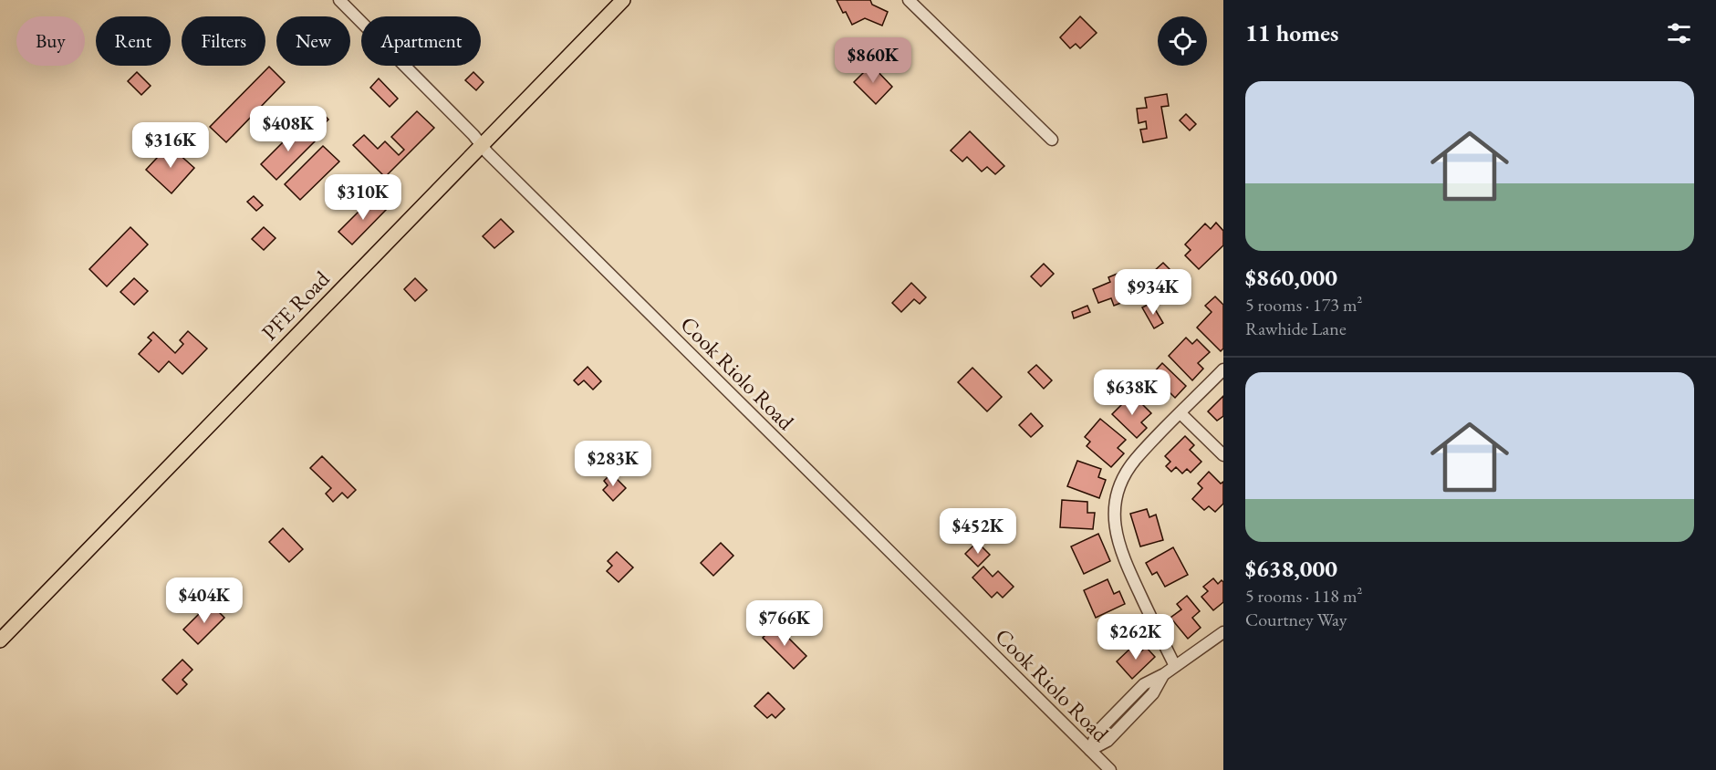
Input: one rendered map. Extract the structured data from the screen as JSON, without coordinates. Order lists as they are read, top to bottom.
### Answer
{
  "streets": {
    "main road": ["PFE Road"],
    "street": ["Cook Riolo Road"]
  },
  "crossings": [
    ["PFE Road", "Cook Riolo Road"]
  ],
  "page": {
    "heading": "11 homes",
    "chip": [
      "Buy",
      "Rent",
      "Filters",
      "New",
      "Apartment"
    ],
    "price": [
      "$860K",
      "$408K",
      "$316K",
      "$310K",
      "$934K",
      "$638K",
      "$283K",
      "$452K",
      "$404K",
      "$766K",
      "$262K"
    ],
    "list": [
      {
        "name": "$860,000",
        "note": "5 rooms · 173 m² · Rawhide Lane"
      },
      {
        "name": "$638,000",
        "note": "5 rooms · 118 m² · Courtney Way"
      }
    ]
  }
}
